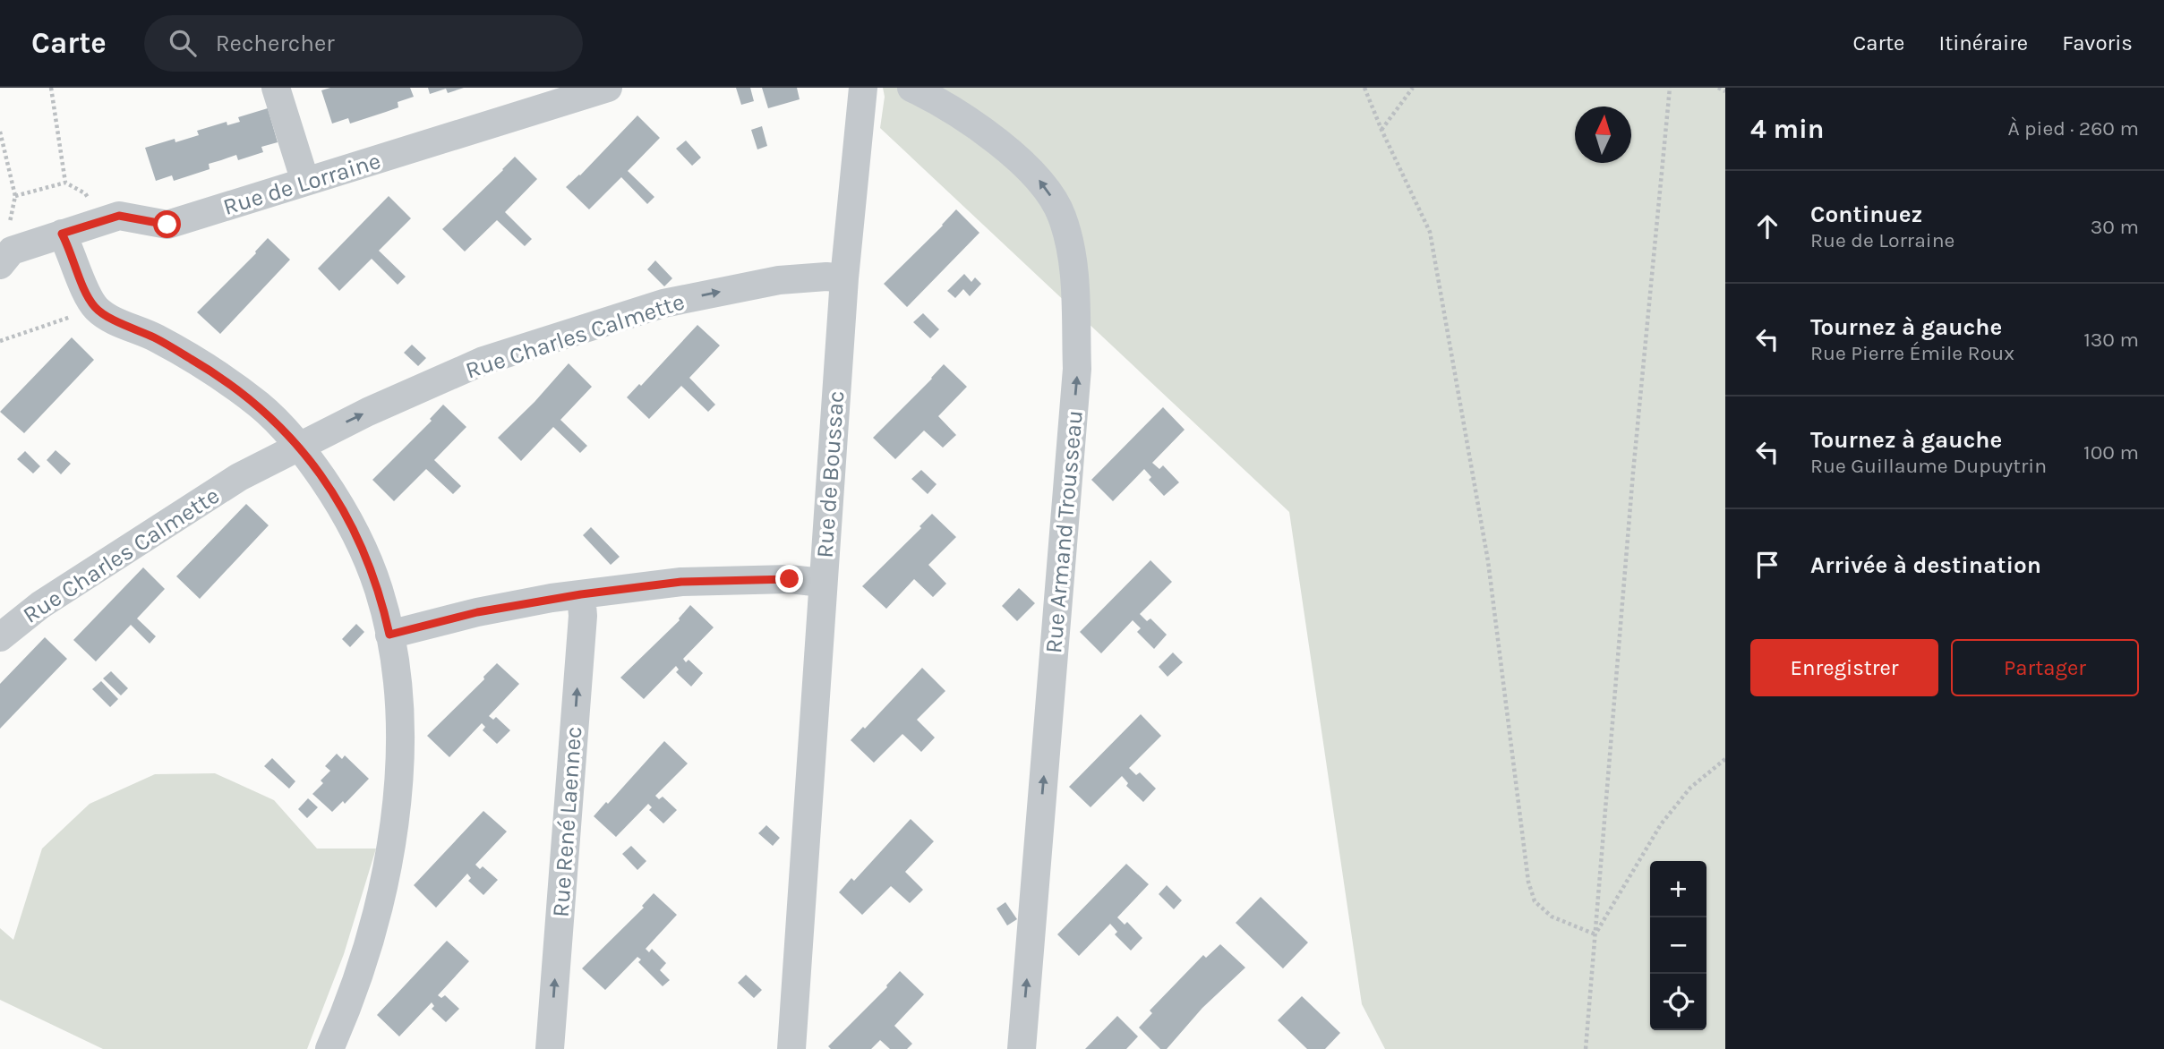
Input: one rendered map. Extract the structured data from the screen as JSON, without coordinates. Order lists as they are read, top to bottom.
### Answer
{
  "streets": {
    "street": [
      "Rue de Lorraine",
      "Rue Charles Calmette",
      "Rue de Boussac",
      "Rue Armand Trousseau",
      "Rue René Laennec"
    ]
  },
  "crossings": [
    ["Rue Charles Calmette", "Rue de Boussac"]
  ],
  "one_way": ["Rue Armand Trousseau"],
  "north": "top",
  "page": {
    "header": "Carte",
    "search": "Rechercher",
    "nav": ["Carte", "Itinéraire", "Favoris"],
    "heading": ["4 min", "À pied · 260 m"],
    "list": [
      ["Continuez", "Rue de Lorraine", "30 m"],
      ["Tournez à gauche", "Rue Pierre Émile Roux", "130 m"],
      ["Tournez à gauche", "Rue Guillaume Dupuytrin", "100 m"],
      "Arrivée à destination"
    ],
    "buttons": ["Enregistrer", "Partager"],
    "map_buttons": ["+", "−"]
  }
}
